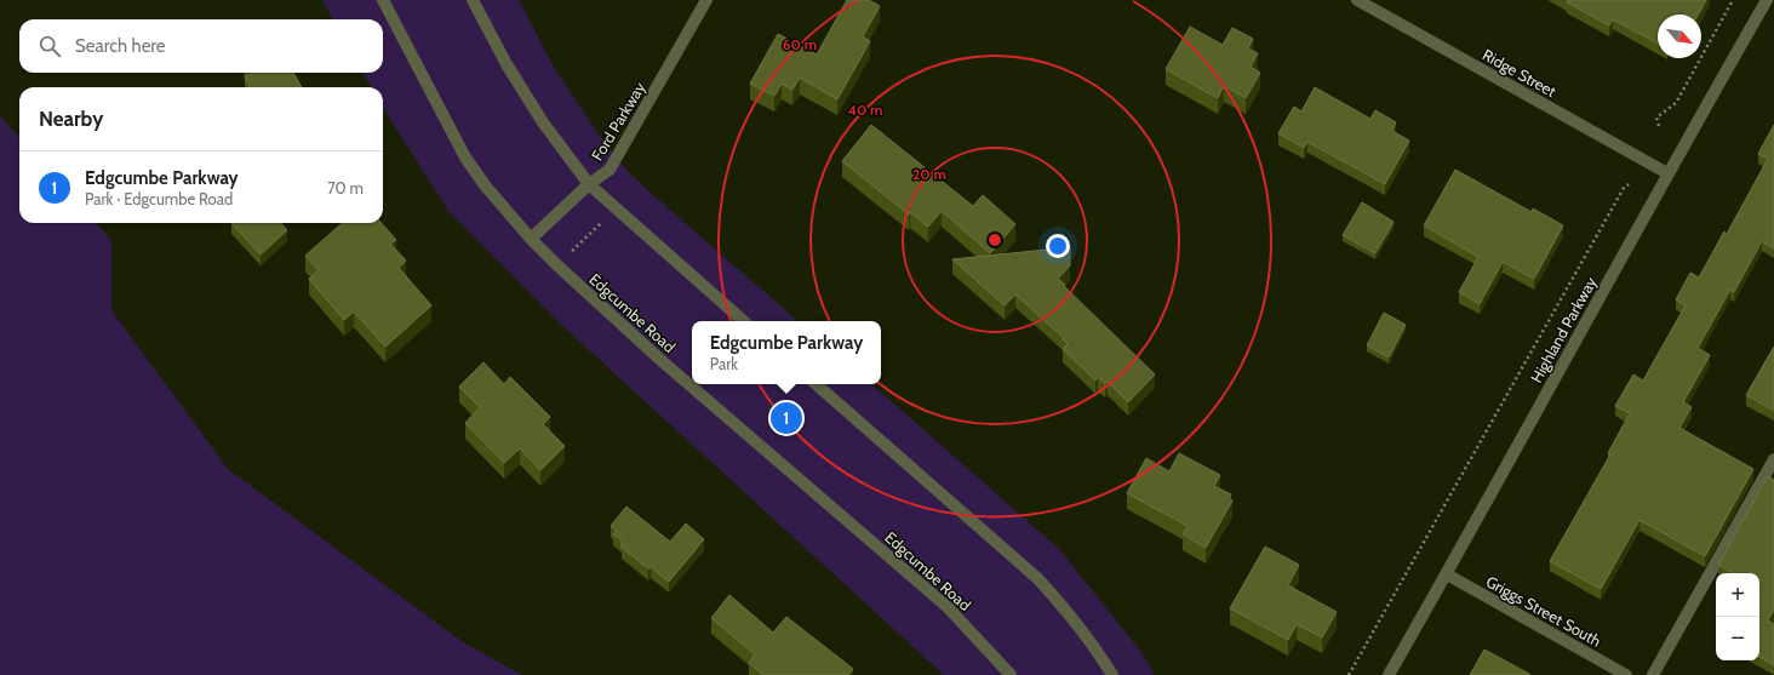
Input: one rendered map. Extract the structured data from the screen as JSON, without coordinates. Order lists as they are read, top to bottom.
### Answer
{
  "streets": {
    "street": [
      "Ridge Street",
      "Ford Parkway",
      "Edgcumbe Road",
      "Highland Parkway",
      "Griggs Street South"
    ]
  },
  "crossings": [
    ["Ridge Street", "Highland Parkway"],
    ["Ford Parkway", "Edgcumbe Road"],
    ["Highland Parkway", "Griggs Street South"]
  ],
  "north": "bottom right",
  "page": {
    "search": "Search here",
    "heading": "Nearby",
    "list": [
      {
        "mark": "1",
        "name": "Edgcumbe Parkway",
        "note": "Park · Edgcumbe Road",
        "value": "70 m"
      }
    ],
    "popup": ["Edgcumbe Parkway", "Park"],
    "pins": "1",
    "map_buttons": ["+", "−"]
  },
  "rings": ["60 m", "40 m", "20 m"]
}
